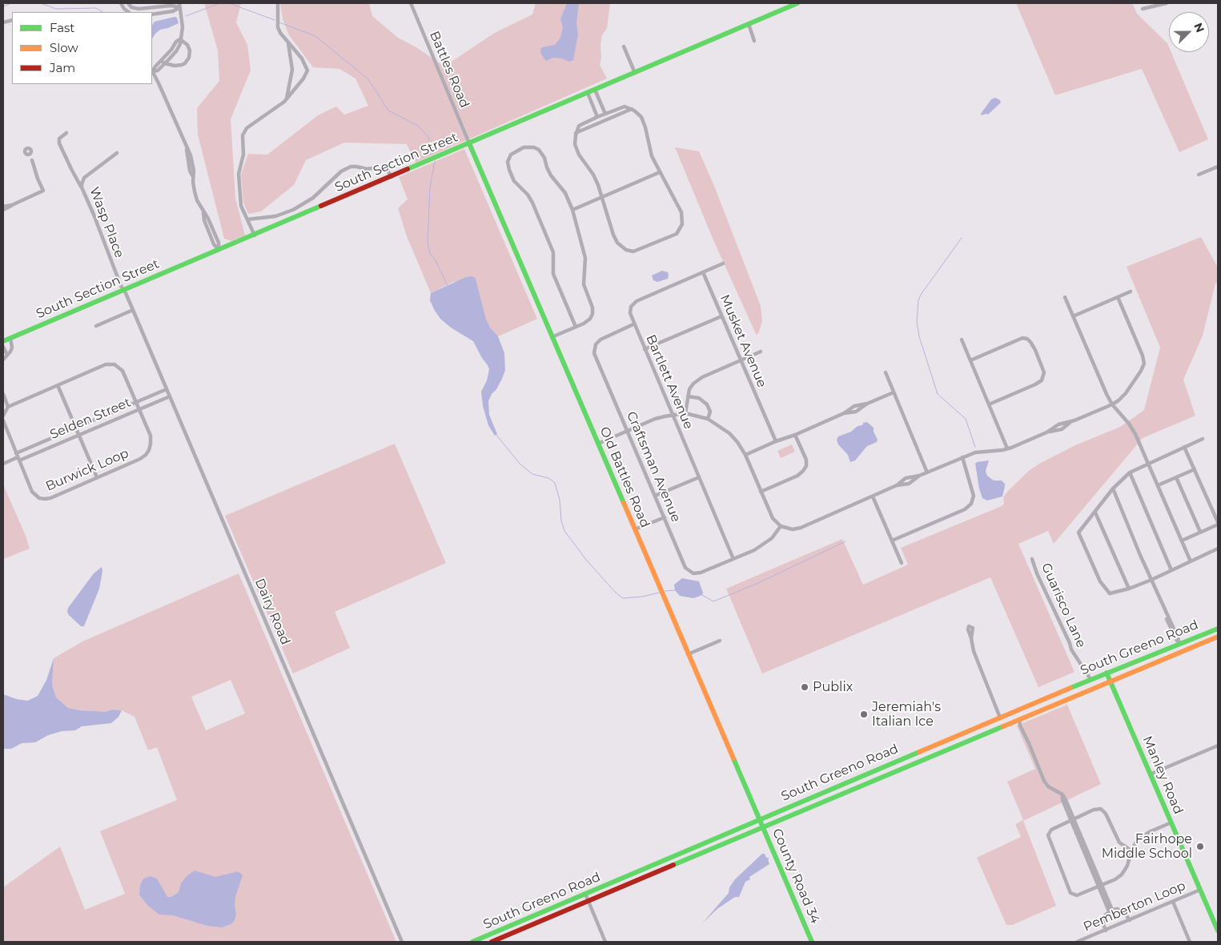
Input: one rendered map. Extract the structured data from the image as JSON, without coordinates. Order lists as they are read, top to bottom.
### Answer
{
  "streets": {
    "street": [
      "Battles Road",
      "South Section Street",
      "Wasp Place",
      "Musket Avenue",
      "Bartlett Avenue",
      "Selden Street",
      "Craftsman Avenue",
      "Burwick Loop",
      "Old Battles Road",
      "Guarisco Lane",
      "Dairy Road",
      "South Greeno Road",
      "Manley Road",
      "County Road 34",
      "Pemberton Loop"
    ]
  },
  "crossings": [
    ["Battles Road", "South Section Street"],
    ["Battles Road", "Old Battles Road"],
    ["South Section Street", "Wasp Place"],
    ["South Section Street", "Old Battles Road"],
    ["South Section Street", "Dairy Road"],
    ["Wasp Place", "Dairy Road"],
    ["Musket Avenue", "Bartlett Avenue"],
    ["Bartlett Avenue", "Craftsman Avenue"],
    ["Selden Street", "Burwick Loop"],
    ["Selden Street", "Dairy Road"],
    ["Old Battles Road", "South Greeno Road"],
    ["Old Battles Road", "County Road 34"],
    ["Guarisco Lane", "South Greeno Road"],
    ["South Greeno Road", "Manley Road"],
    ["South Greeno Road", "County Road 34"],
    ["Manley Road", "Pemberton Loop"]
  ],
  "places": ["Publix", "Jeremiah's Italian Ice", "Fairhope Middle School"],
  "legend": ["Fast", "Slow", "Jam"],
  "north": "top right"
}
